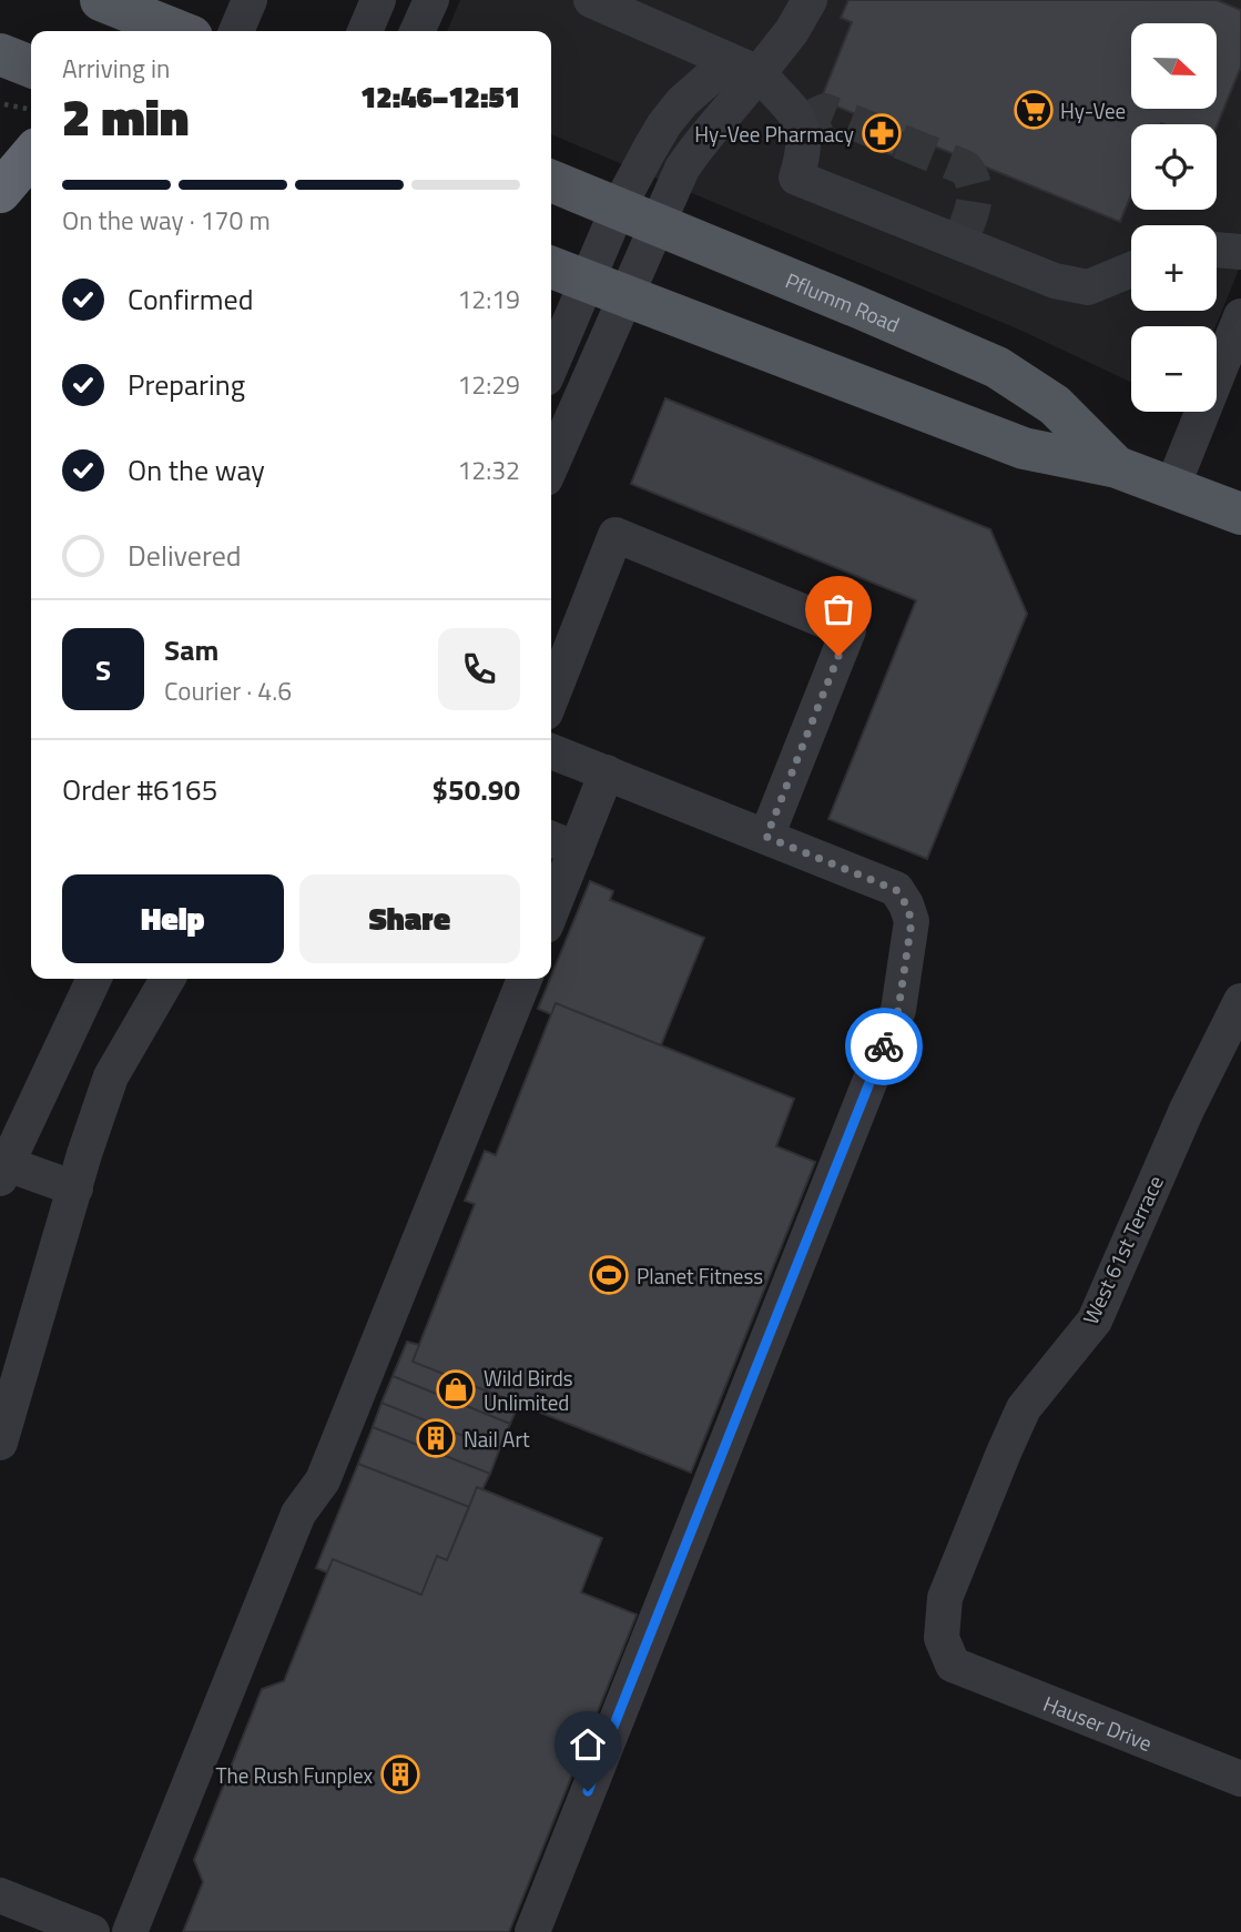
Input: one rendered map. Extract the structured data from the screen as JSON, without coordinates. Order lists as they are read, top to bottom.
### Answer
{
  "streets": {
    "main road": ["Pflumm Road"],
    "street": ["West 61st Terrace", "Hauser Drive"]
  },
  "crossings": [
    ["West 61st Terrace", "Hauser Drive"]
  ],
  "places": {
    "supermarket": ["Hy-Vee"],
    "pharmacy": ["Hy-Vee Pharmacy"],
    "sports": ["Planet Fitness"],
    "shop": ["Wild Birds Unlimited"],
    "building": ["Nail Art", "The Rush Funplex"]
  },
  "north": "right",
  "page": {
    "map_buttons": ["+", "−"],
    "heading": ["2 min", "Arriving in", "12:46–12:51"],
    "panel": [
      "Sam",
      "Courier · 4.6",
      "Order #6165",
      "$50.90"
    ],
    "bar": "On the way · 170 m",
    "list": [
      ["Confirmed", "12:19"],
      ["Preparing", "12:29"],
      ["On the way", "12:32"],
      "Delivered"
    ],
    "round": "S",
    "buttons": ["Help", "Share"]
  }
}
